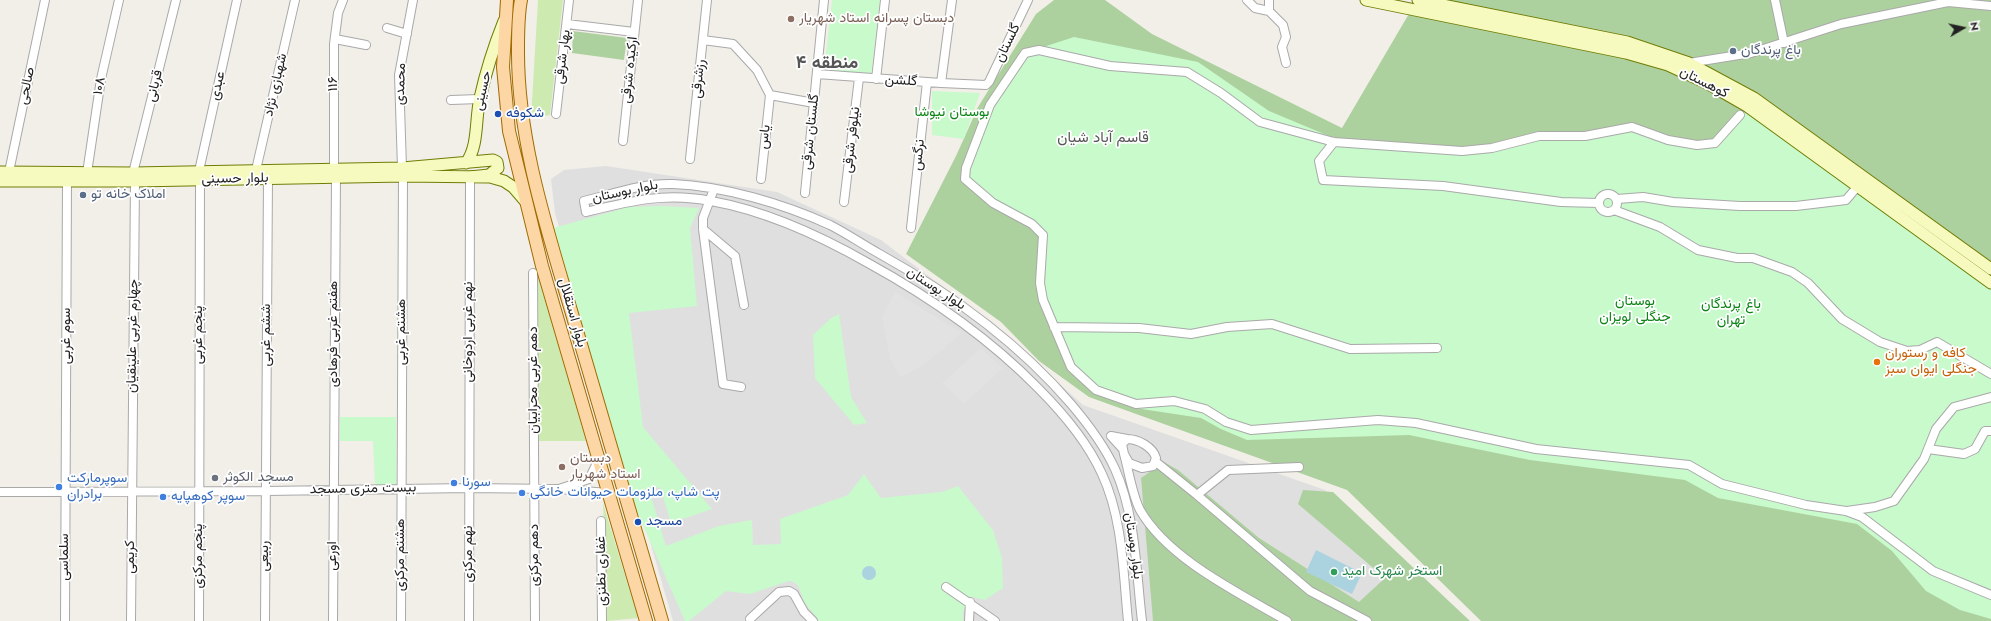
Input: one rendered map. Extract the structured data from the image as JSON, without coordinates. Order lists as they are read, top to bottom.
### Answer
{
  "streets": {
    "main road": [
      "کوهستان",
      "حسینی",
      "بلوار حسینی",
      "بلوار استقلال"
    ],
    "street": [
      "گلستان",
      "بهار شرقی",
      "ارکیده شرقی",
      "رزشرقی",
      "گلشن",
      "۱۱۶",
      "محمدی",
      "شهبازی نژاد",
      "صالحی",
      "۱۰۸",
      "قربانی",
      "عبدی",
      "گلستان شرقی",
      "یاس",
      "نیلوفر شرقی",
      "نرگس",
      "بلوار بوستان",
      "هشتم غربی",
      "نهم غربی اردوخانی",
      "هفتم غربی فرهادی",
      "پنجم غربی",
      "ششم غربی",
      "سوم غربی",
      "چهارم غربی علینقیان",
      "دهم غربی محرابیان",
      "بیست متری مسجد",
      "نهم مرکزی",
      "هشتم مرکزی",
      "دهم مرکزی",
      "پنجم مرکزی",
      "ربیعی",
      "اورعی",
      "سلماسی",
      "کریمی",
      "غفاری نطنزی"
    ]
  },
  "crossings": [
    ["گلستان", "گلشن"],
    ["گلشن", "گلستان شرقی"],
    ["گلشن", "نیلوفر شرقی"],
    ["گلشن", "نرگس"],
    ["۱۱۶", "بلوار حسینی"],
    ["۱۱۶", "هفتم غربی فرهادی"],
    ["محمدی", "بلوار حسینی"],
    ["محمدی", "هشتم غربی"],
    ["شهبازی نژاد", "بلوار حسینی"],
    ["صالحی", "بلوار حسینی"],
    ["۱۰۸", "بلوار حسینی"],
    ["قربانی", "بلوار حسینی"],
    ["قربانی", "چهارم غربی علینقیان"],
    ["عبدی", "بلوار حسینی"],
    ["عبدی", "پنجم غربی"],
    ["حسینی", "بلوار حسینی"],
    ["حسینی", "بلوار استقلال"],
    ["بلوار حسینی", "هشتم غربی"],
    ["بلوار حسینی", "نهم غربی اردوخانی"],
    ["بلوار حسینی", "هفتم غربی فرهادی"],
    ["بلوار حسینی", "پنجم غربی"],
    ["بلوار حسینی", "ششم غربی"],
    ["بلوار حسینی", "سوم غربی"],
    ["بلوار حسینی", "چهارم غربی علینقیان"],
    ["بلوار استقلال", "بیست متری مسجد"],
    ["هشتم غربی", "بیست متری مسجد"],
    ["هشتم غربی", "هشتم مرکزی"],
    ["نهم غربی اردوخانی", "بیست متری مسجد"],
    ["نهم غربی اردوخانی", "نهم مرکزی"],
    ["هفتم غربی فرهادی", "بیست متری مسجد"],
    ["هفتم غربی فرهادی", "اورعی"],
    ["پنجم غربی", "بیست متری مسجد"],
    ["پنجم غربی", "پنجم مرکزی"],
    ["ششم غربی", "بیست متری مسجد"],
    ["ششم غربی", "ربیعی"],
    ["سوم غربی", "بیست متری مسجد"],
    ["سوم غربی", "سلماسی"],
    ["چهارم غربی علینقیان", "بیست متری مسجد"],
    ["چهارم غربی علینقیان", "کریمی"],
    ["دهم غربی محرابیان", "بیست متری مسجد"],
    ["دهم غربی محرابیان", "دهم مرکزی"],
    ["بیست متری مسجد", "نهم مرکزی"],
    ["بیست متری مسجد", "هشتم مرکزی"],
    ["بیست متری مسجد", "دهم مرکزی"],
    ["بیست متری مسجد", "پنجم مرکزی"],
    ["بیست متری مسجد", "ربیعی"],
    ["بیست متری مسجد", "اورعی"],
    ["بیست متری مسجد", "سلماسی"],
    ["بیست متری مسجد", "کریمی"]
  ],
  "districts": ["منطقه ۴", "قاسم آباد شیان"],
  "parks": ["بوستان نیوشا", "بوستان جنگلی لویزان", "باغ پرندگان تهران"],
  "places": [
    "دبستان پسرانه استاد شهريار",
    "باغ پرندگان",
    "شکوفه",
    "املاک خانه تو",
    "کافه و رستوران جنگلی ایوان سبز",
    "دبستان استاد شهریار",
    "مسجد الکوثر",
    "سورنا",
    "سوپرمارکت برادران",
    "پت شاپ، ملزومات حیوانات خانگی",
    "سوپر کوهپایه",
    "مسجد",
    "استخر شهرک امید"
  ],
  "north": "right"
}
